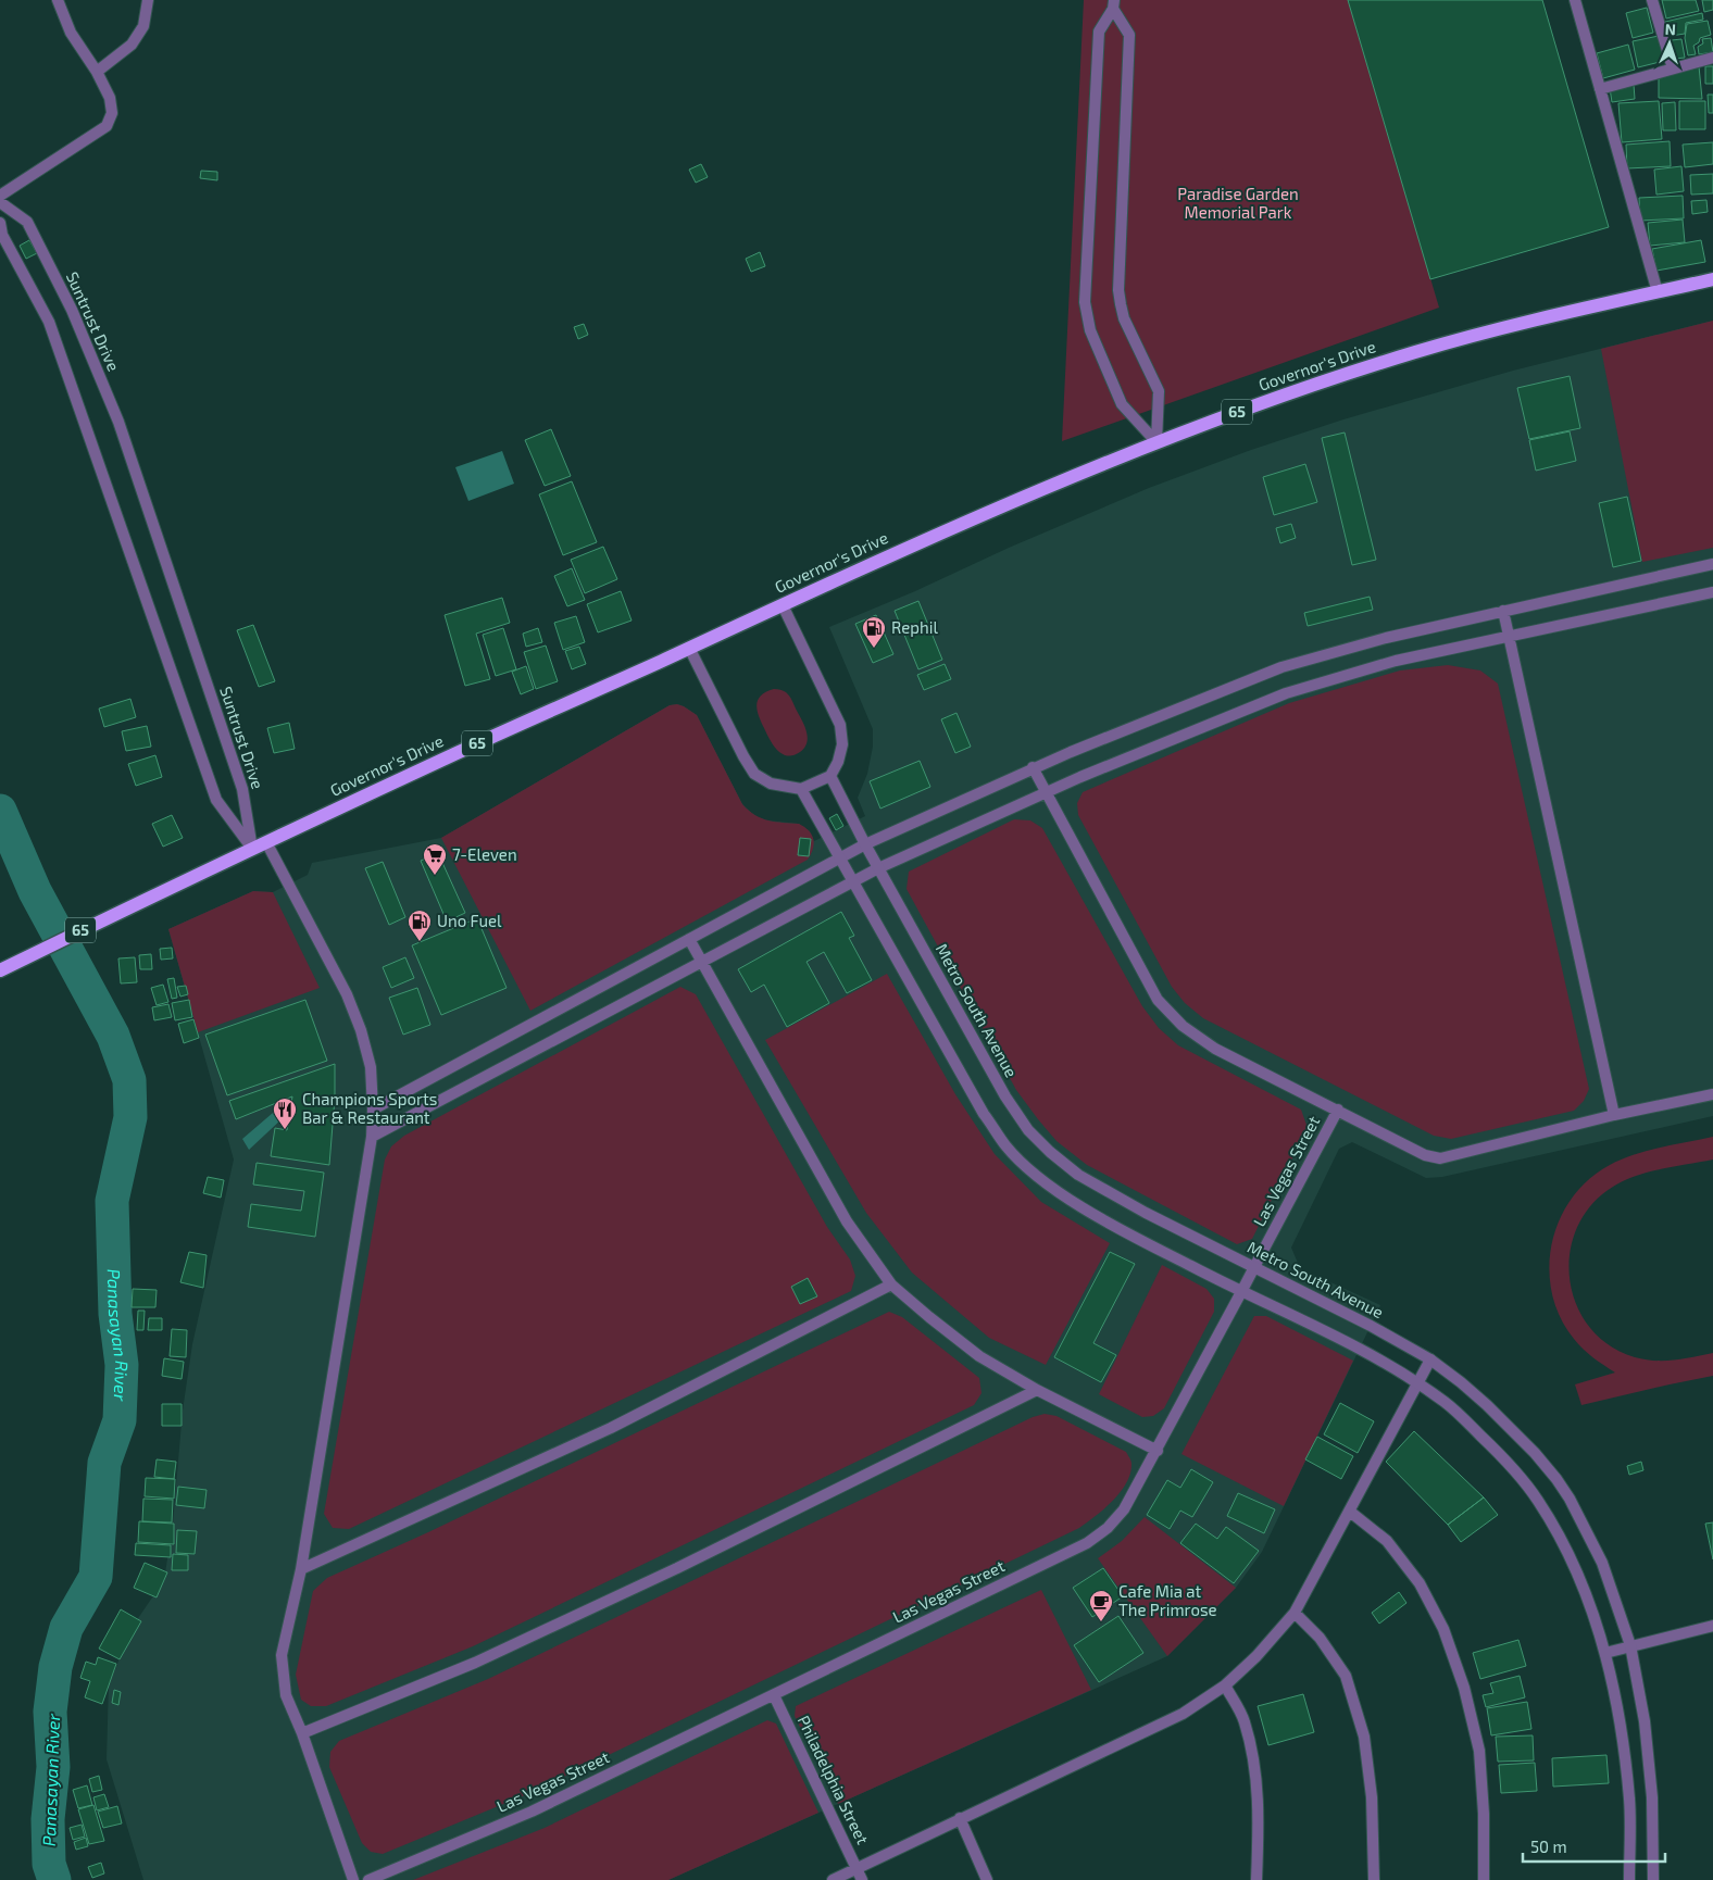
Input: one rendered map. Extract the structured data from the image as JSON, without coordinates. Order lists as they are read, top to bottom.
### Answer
{
  "streets": {
    "main road": ["Governor's Drive", "65"],
    "street": [
      "Suntrust Drive",
      "Metro South Avenue",
      "Las Vegas Street",
      "Philadelphia Street"
    ]
  },
  "crossings": [
    ["Suntrust Drive", "Governor's Drive"],
    ["Metro South Avenue", "Las Vegas Street"],
    ["Las Vegas Street", "Philadelphia Street"]
  ],
  "water": ["Panasayan River"],
  "parks": ["Paradise Garden Memorial Park"],
  "places": {
    "fuel station": ["Rephil", "Uno Fuel"],
    "supermarket": ["7-Eleven"],
    "restaurant": ["Champions Sports Bar & Restaurant"],
    "cafe": ["Cafe Mia at The Primrose"]
  },
  "scale_bar": "50 m",
  "north": "top"
}
